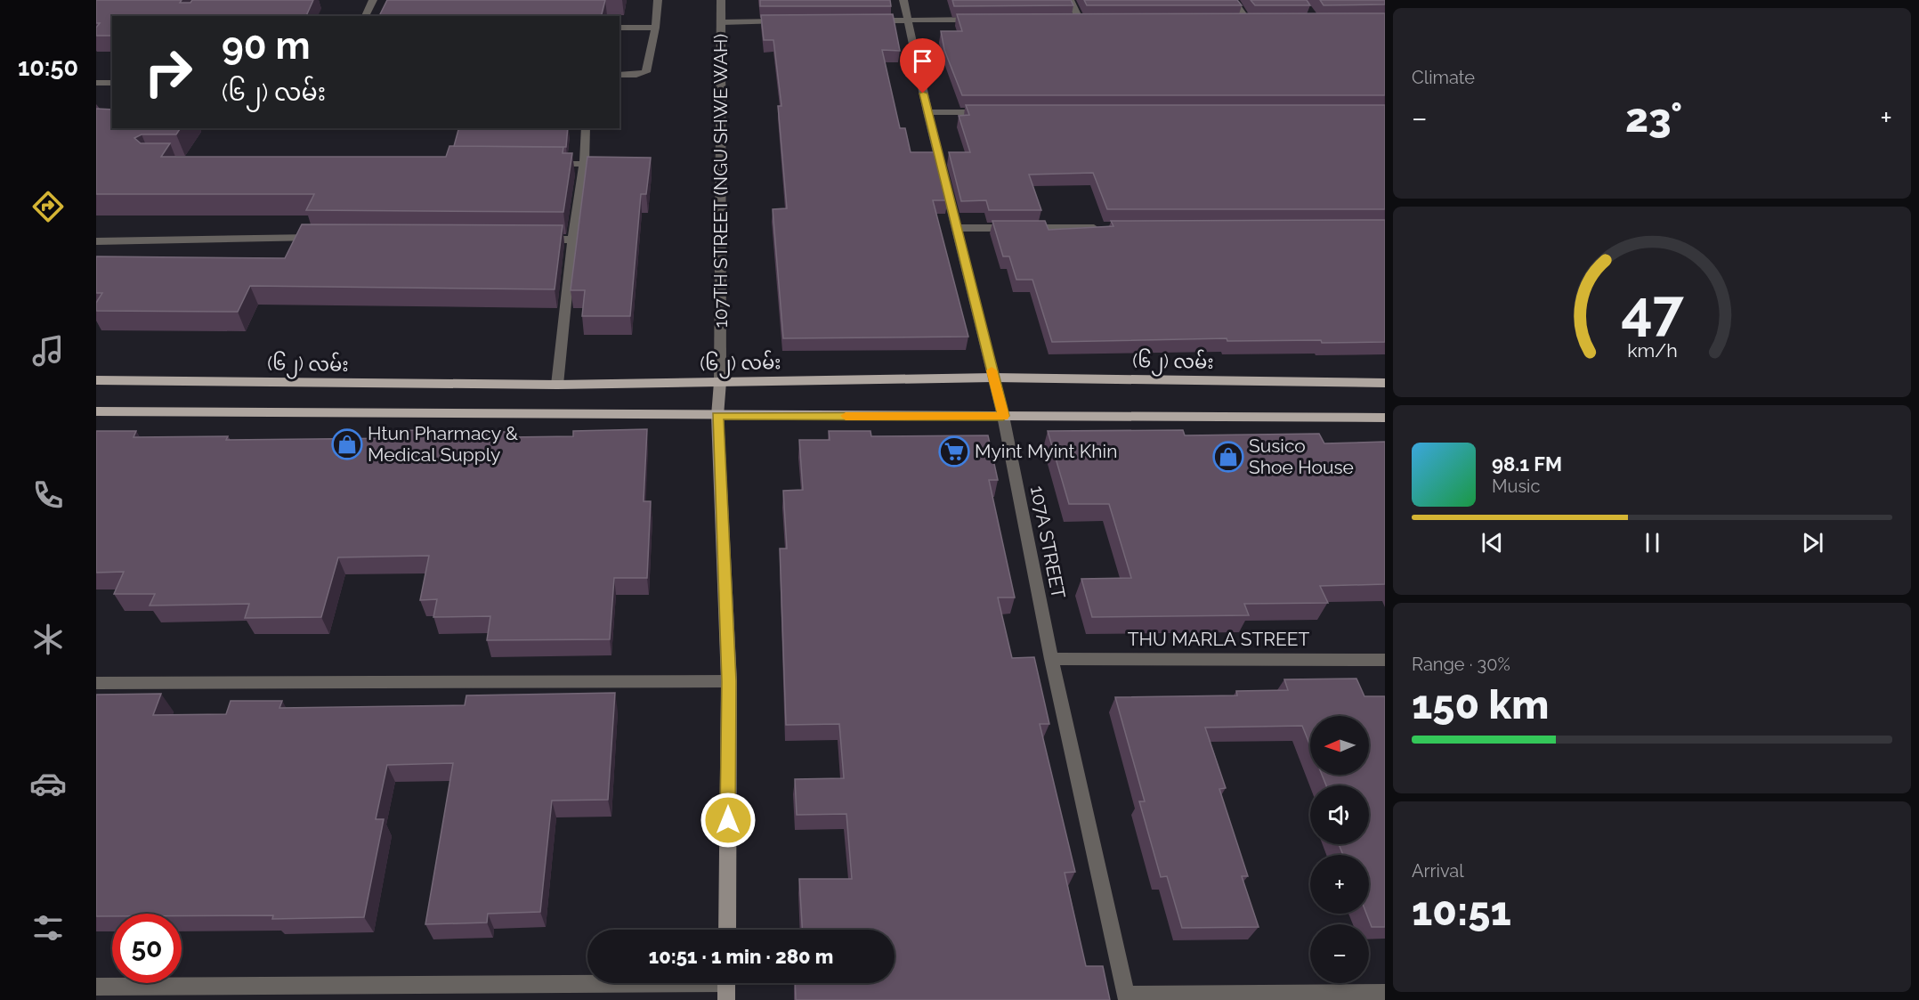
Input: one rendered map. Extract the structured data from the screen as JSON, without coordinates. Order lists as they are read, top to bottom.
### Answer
{
  "streets": {
    "main road": ["107TH STREET (NGU SHWE WAH)", "(၆၂) လမ်း"],
    "street": ["107A STREET", "THU MARLA STREET"]
  },
  "crossings": [
    ["107TH STREET (NGU SHWE WAH)", "(၆၂) လမ်း"],
    ["(၆၂) လမ်း", "107A STREET"],
    ["107A STREET", "THU MARLA STREET"]
  ],
  "places": {
    "shop": ["Htun Pharmacy & Medical Supply", "Susico Shoe House"],
    "supermarket": ["Myint Myint Khin"]
  },
  "north": "left",
  "page": {
    "tabs": "10:50",
    "tile": [
      "Climate",
      ["Range · 30%", "150 km"],
      ["Arrival", "10:51"]
    ],
    "turn": ["90 m", "(၆၂) လမ်း"],
    "heat": ["−", "23°", "+"],
    "song": ["98.1 FM", "Music"],
    "map_buttons": ["+", "−"],
    "limit": "50",
    "trip": "10:51 · 1 min · 280 m",
    "gauge": ["47", "km/h"]
  }
}
